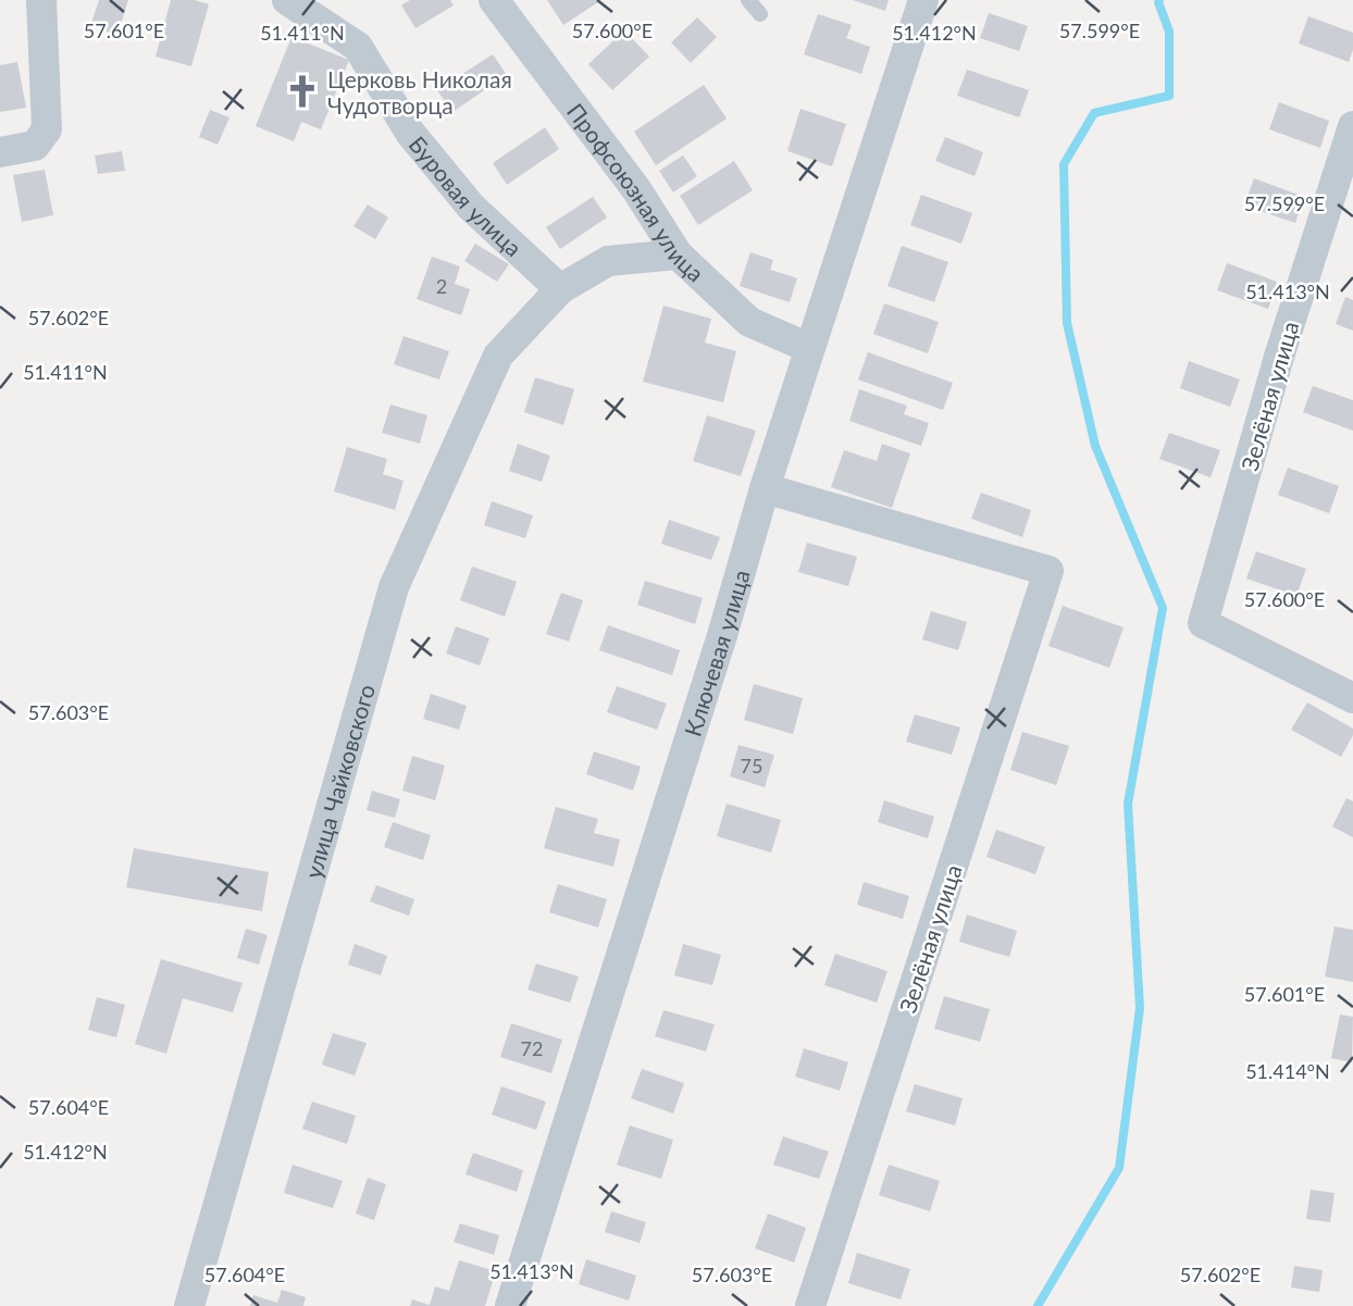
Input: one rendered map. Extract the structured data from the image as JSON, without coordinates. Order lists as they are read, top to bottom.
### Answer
{
  "streets": {
    "street": [
      "Профсоюзная улица",
      "Буровая улица",
      "Зелёная улица",
      "Ключевая улица",
      "улица Чайковского"
    ]
  },
  "crossings": [
    ["Профсоюзная улица", "Ключевая улица"],
    ["Профсоюзная улица", "улица Чайковского"],
    ["Буровая улица", "улица Чайковского"],
    ["Зелёная улица", "Ключевая улица"]
  ],
  "places": {
    "church": ["Церковь Николая Чудотворца"]
  },
  "house_numbers": ["2", "75", "72"],
  "coordinates": [
    "57.601°E",
    "57.600°E",
    "57.599°E",
    "51.411°N",
    "51.412°N",
    "51.413°N",
    "57.602°E",
    "57.603°E",
    "51.414°N",
    "57.604°E"
  ]
}
